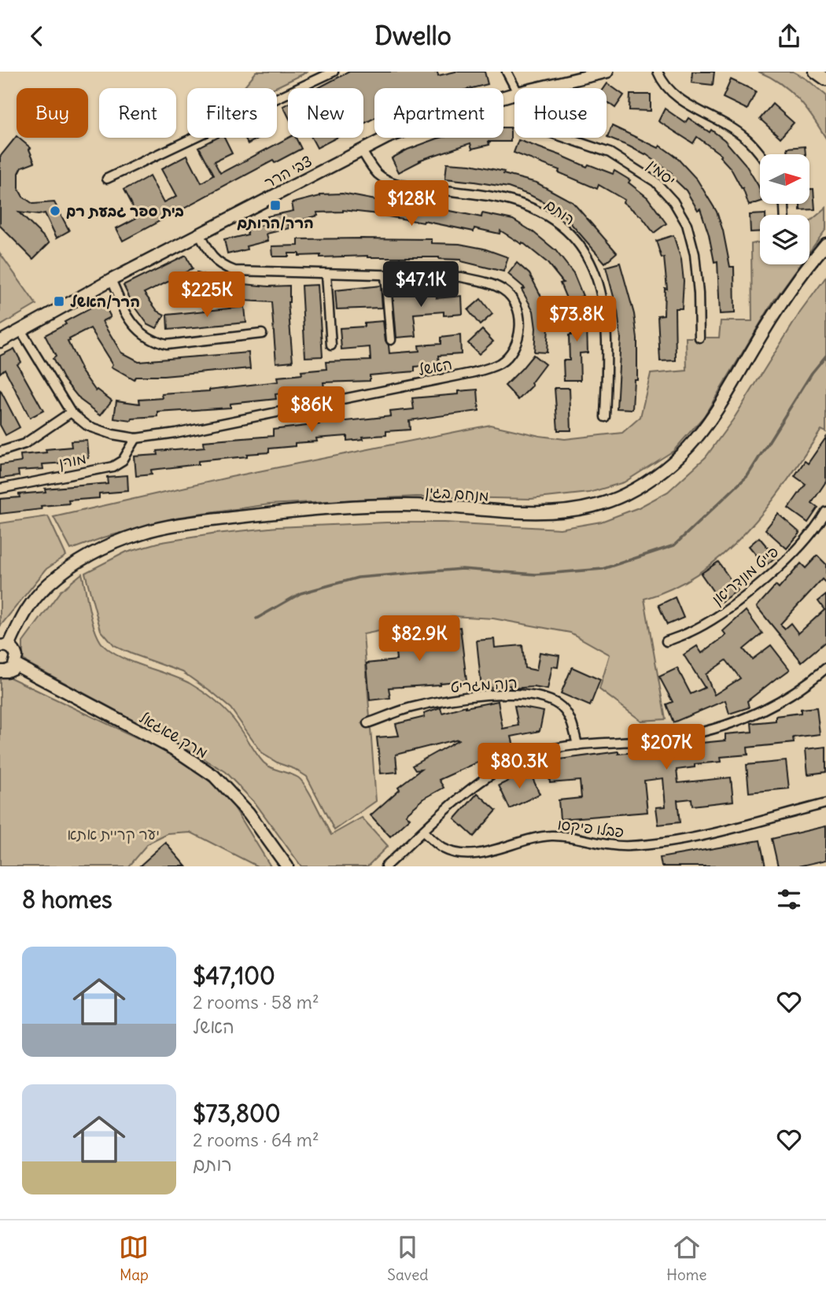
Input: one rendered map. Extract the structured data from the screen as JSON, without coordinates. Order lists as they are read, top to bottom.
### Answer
{
  "streets": {
    "street": [
      "צבי הרר",
      "יסמין",
      "רותם",
      "האשל",
      "מורן",
      "מנחם בגין",
      "פייט מונדריאן",
      "רנה מגריט",
      "מרק שאגאל",
      "פבלו פיקסו"
    ]
  },
  "crossings": [
    ["צבי הרר", "רותם"],
    ["צבי הרר", "האשל"],
    ["האשל", "מורן"]
  ],
  "parks": ["יער קריית אתא"],
  "places": {
    "transit": ["הרר/הרותם", "הרר/האשל"],
    "other": ["בית ספר גבעת רם"]
  },
  "north": "right",
  "page": {
    "header": "Dwello",
    "chip": [
      "Buy",
      "Rent",
      "Filters",
      "New",
      "Apartment",
      "House"
    ],
    "price": [
      "$128K",
      "$47.1K",
      "$225K",
      "$73.8K",
      "$86K",
      "$82.9K",
      "$207K",
      "$80.3K"
    ],
    "heading": "8 homes",
    "list": [
      {
        "name": "$47,100",
        "note": "2 rooms · 58 m² · האשל"
      },
      {
        "name": "$73,800",
        "note": "2 rooms · 64 m² · רותם"
      }
    ],
    "tabs": ["Map", "Saved", "Home"]
  }
}
